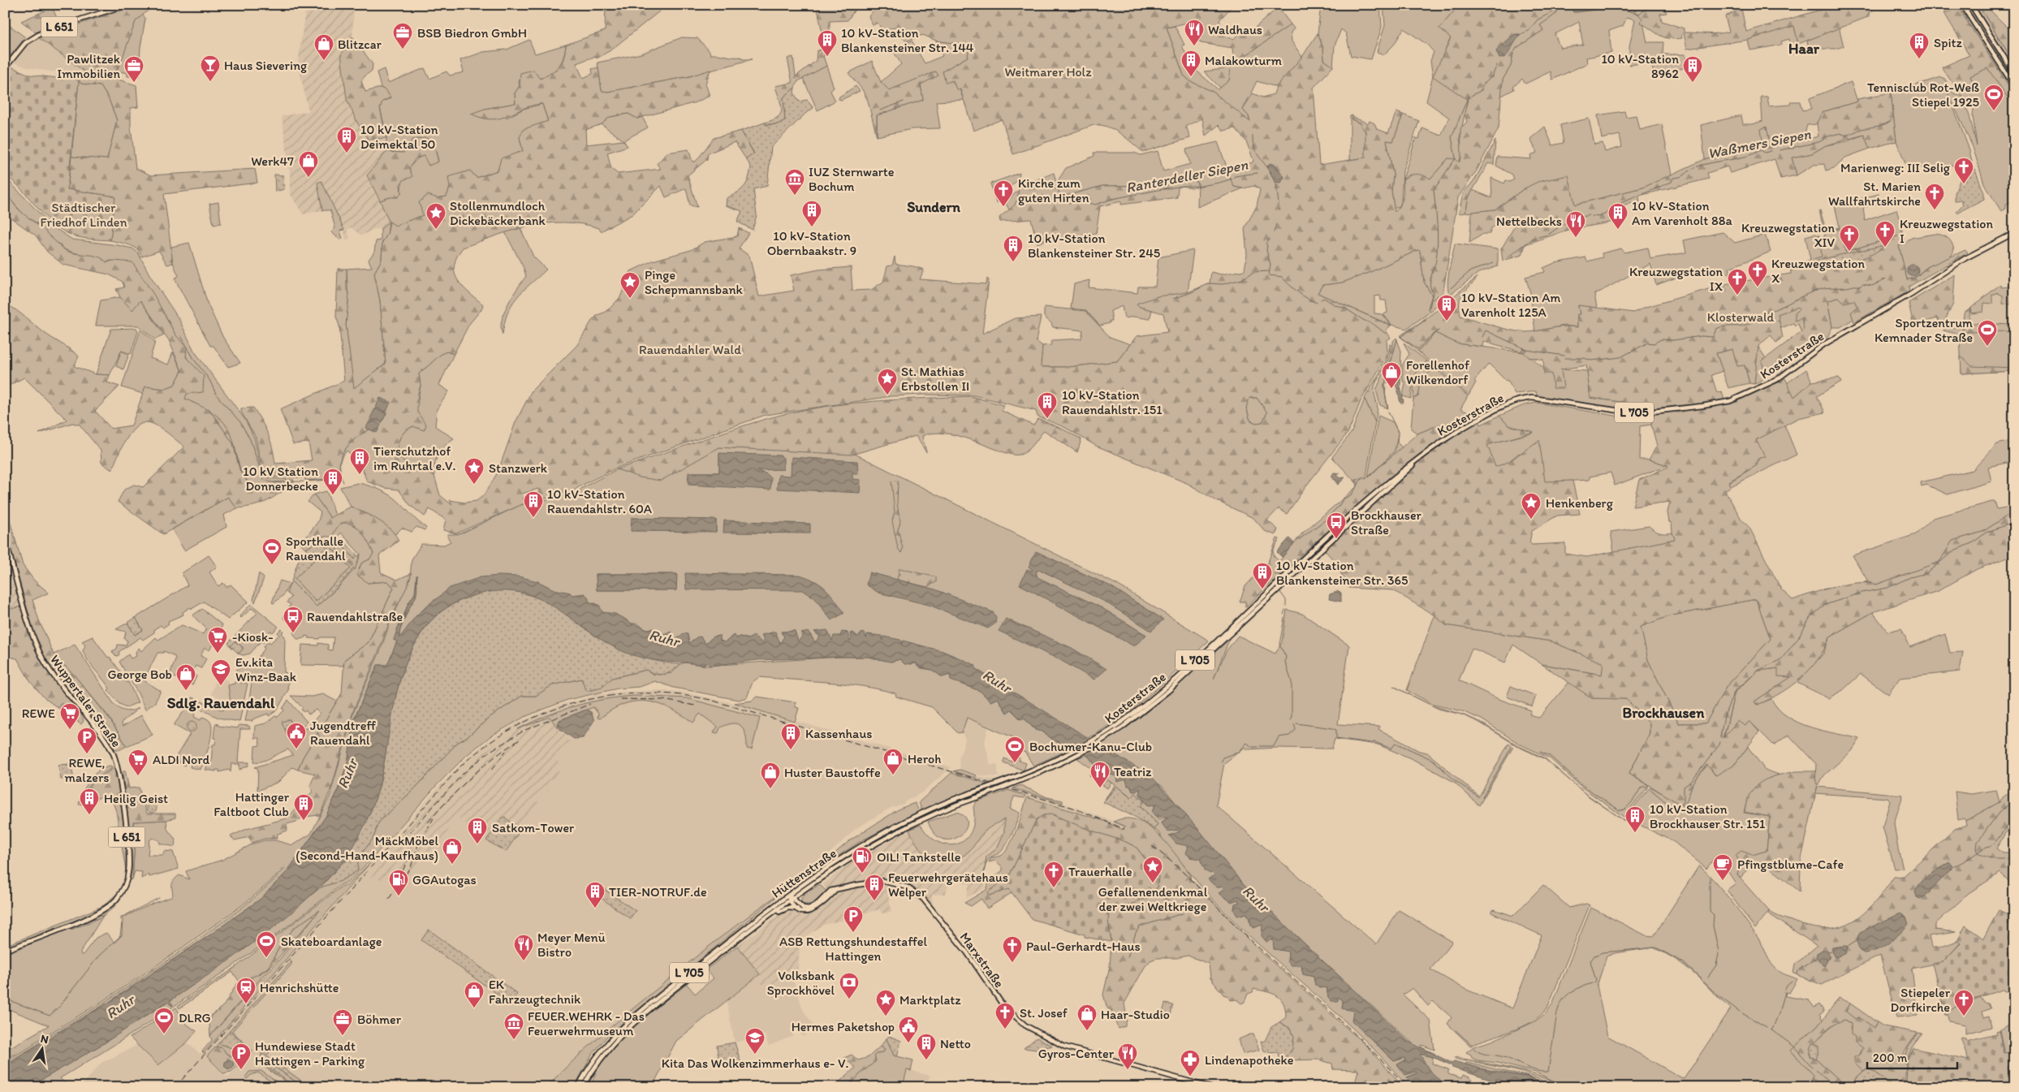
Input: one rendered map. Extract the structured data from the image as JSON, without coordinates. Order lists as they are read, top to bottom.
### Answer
{
  "streets": {
    "main road": [
      "L 651",
      "Kosterstraße",
      "L 705",
      "Wuppertaler Straße",
      "Hüttenstraße",
      "Marxstraße"
    ]
  },
  "crossings": [
    ["Kosterstraße", "Hüttenstraße"],
    ["L 705", "Hüttenstraße"],
    ["L 705", "Marxstraße"],
    ["Hüttenstraße", "Marxstraße"]
  ],
  "districts": [
    "Haar",
    "Sundern",
    "Sdlg. Rauendahl",
    "Brockhausen"
  ],
  "water": ["Waßmers Siepen", "Ranterdeller Siepen", "Ruhr"],
  "parks": [
    "Weitmarer Holz",
    "Städtischer Friedhof Linden",
    "Klosterwald",
    "Rauendahler Wald"
  ],
  "places": {
    "restaurant": [
      "Waldhaus",
      "Nettelbecks",
      "Teatriz",
      "Meyer Menü Bistro",
      "Gyros-Center"
    ],
    "office": ["BSB Biedron GmbH", "Pawlitzek Immobilien", "Böhmer"],
    "building": [
      "10 kV-Station Blankensteiner Str. 144",
      "Spitz",
      "Malakowturm",
      "10 kV-Station 8962",
      "10 kV-Station Deimektal 50",
      "10 kV-Station Obernbaakstr. 9",
      "10 kV-Station Am Varenholt 88a",
      "10 kV-Station Blankensteiner Str. 245",
      "10 kV-Station Am Varenholt 125A",
      "10 kV-Station Rauendahlstr. 151",
      "Tierschutzhof im Ruhrtal e.V.",
      "10 kV Station Donnerbecke",
      "10 kV-Station Rauendahlstr. 60A",
      "10 kV-Station Blankensteiner Str. 365",
      "Kassenhaus",
      "Heilig Geist",
      "Hattinger Faltboot Club",
      "10 kV-Station Brockhauser Str. 151",
      "Satkom-Tower",
      "Feuerwehrgerätehaus Welper",
      "TIER-NOTRUF.de",
      "Netto"
    ],
    "shop": [
      "Blitzcar",
      "Werk47",
      "Forellenhof Wilkendorf",
      "George Bob",
      "Heroh",
      "Huster Baustoffe",
      "MäckMöbel (Second-Hand-Kaufhaus)",
      "EK Fahrzeugtechnik",
      "Haar-Studio"
    ],
    "bar": ["Haus Sievering"],
    "sports": [
      "Tennisclub Rot-Weß Stiepel 1925",
      "Sportzentrum Kemnader Straße",
      "Sporthalle Rauendahl",
      "Bochumer-Kanu-Club",
      "Skateboardanlage",
      "DLRG"
    ],
    "church": [
      "Marienweg: III Selig",
      "Kirche zum guten Hirten",
      "St. Marien Wallfahrtskirche",
      "Kreuzwegstation I",
      "Kreuzwegstation XIV",
      "Kreuzwegstation X",
      "Kreuzwegstation IX",
      "Trauerhalle",
      "Paul-Gerhardt-Haus",
      "Stiepeler Dorfkirche",
      "St. Josef"
    ],
    "museum": ["IUZ Sternwarte Bochum", "FEUER.WEHRK - Das Feuerwehrmuseum"],
    "place": [
      "Stollenmundloch Dickebäckerbank",
      "Pinge Schepmannsbank",
      "St. Mathias Erbstollen II",
      "Stanzwerk",
      "Henkenberg",
      "Gefallenendenkmal der zwei Weltkriege",
      "Marktplatz"
    ],
    "bus stop": ["Brockhauser Straße", "Rauendahlstraße"],
    "supermarket": ["-Kiosk-", "REWE", "ALDI Nord"],
    "school or university": ["Ev.kita Winz-Baak", "Kita Das Wolkenzimmerhaus e- V."],
    "public building": ["Jugendtreff Rauendahl", "Hermes Paketshop"],
    "parking": ["REWE, malzers", "ASB Rettungshundestaffel Hattingen", "Hundewiese Stadt Hattingen - Parking"],
    "fuel station": ["OIL! Tankstelle", "GGAutogas"],
    "cafe": ["Pfingstblume-Cafe"],
    "bank": ["Volksbank Sprockhövel"],
    "station": ["Henrichshütte"],
    "pharmacy": ["Lindenapotheke"]
  },
  "scale_bar": "200 m",
  "north": "top"
}
